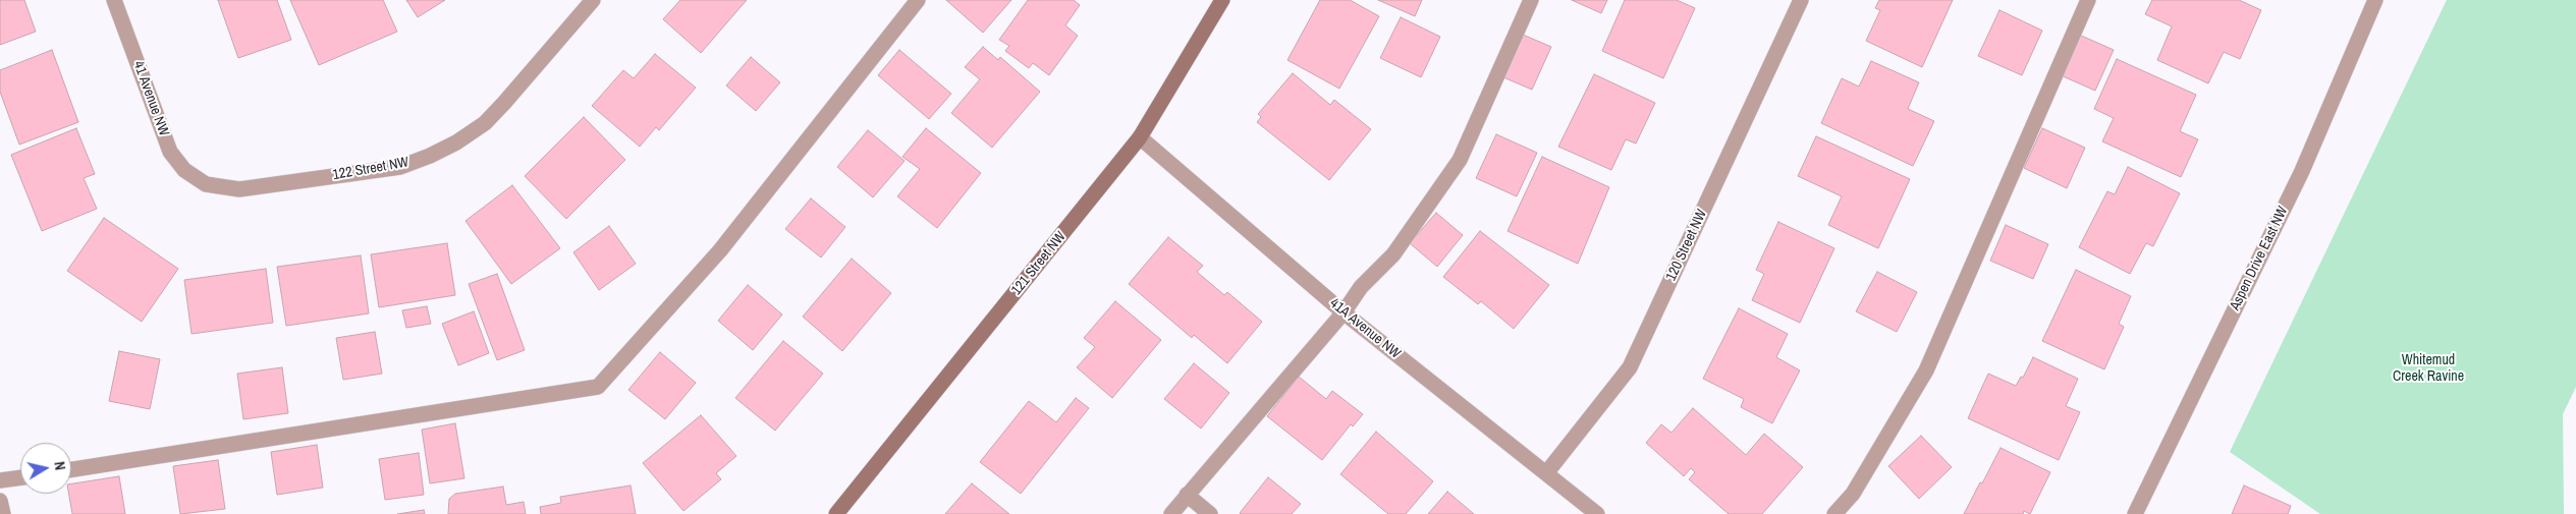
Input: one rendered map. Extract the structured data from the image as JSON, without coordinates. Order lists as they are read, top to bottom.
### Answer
{
  "streets": {
    "street": [
      "41 Avenue NW",
      "122 Street NW",
      "120 Street NW",
      "Aspen Drive East NW",
      "121 Street NW",
      "41A Avenue NW"
    ]
  },
  "crossings": [
    ["41 Avenue NW", "122 Street NW"],
    ["120 Street NW", "41A Avenue NW"],
    ["121 Street NW", "41A Avenue NW"]
  ],
  "parks": ["Whitemud Creek Ravine"],
  "north": "right"
}
